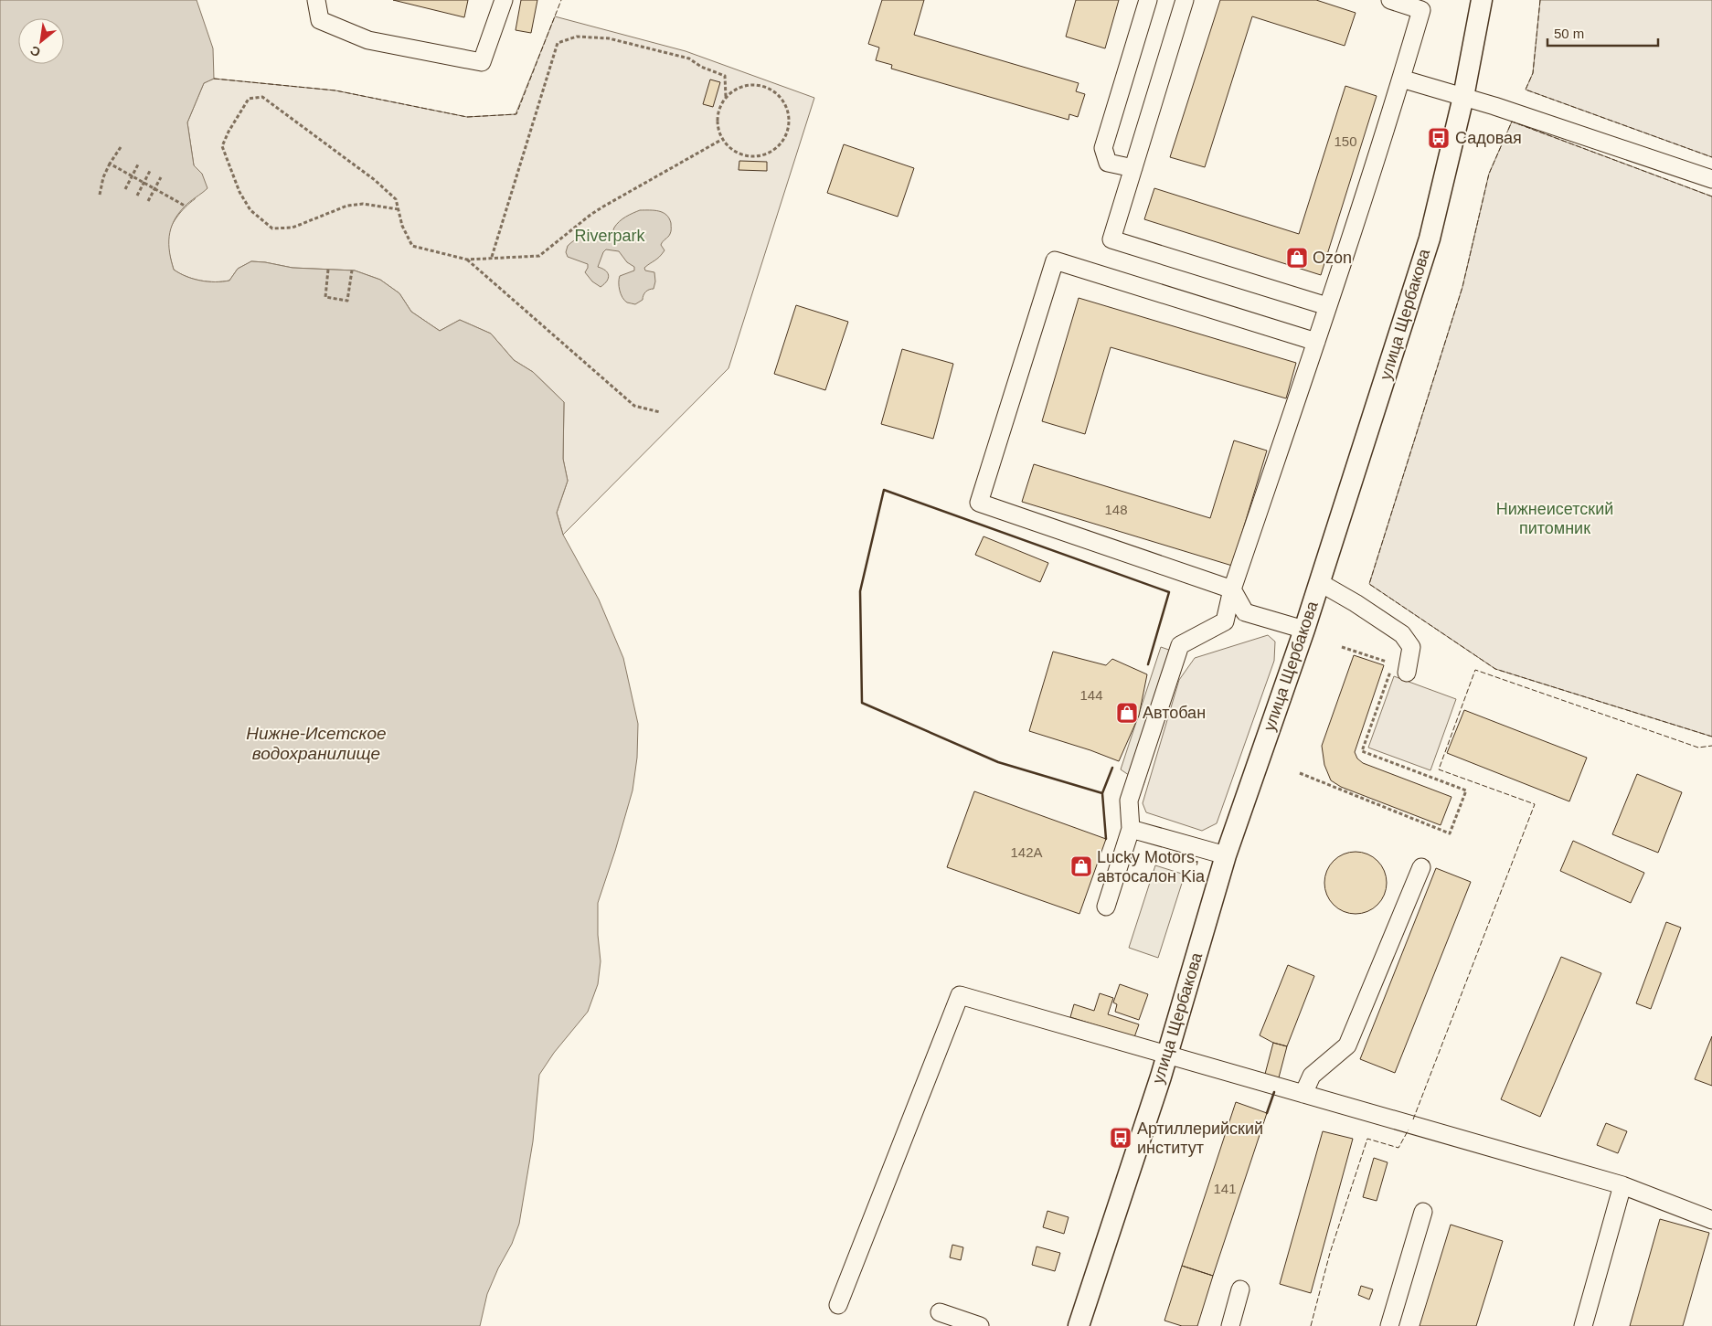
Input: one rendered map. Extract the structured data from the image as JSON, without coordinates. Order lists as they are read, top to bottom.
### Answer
{
  "streets": {
    "main road": ["улица Щербакова"]
  },
  "water": ["Нижне-Исетское водохранилище"],
  "parks": ["Riverpark", "Нижнеисетский питомник"],
  "places": {
    "bus stop": ["Садовая", "Артиллерийский институт"],
    "shop": ["Ozon", "Автобан", "Lucky Motors, автосалон Kia"]
  },
  "house_numbers": [
    "150",
    "148",
    "144",
    "142А",
    "141"
  ],
  "scale_bar": "50 m",
  "north": "bottom left"
}
